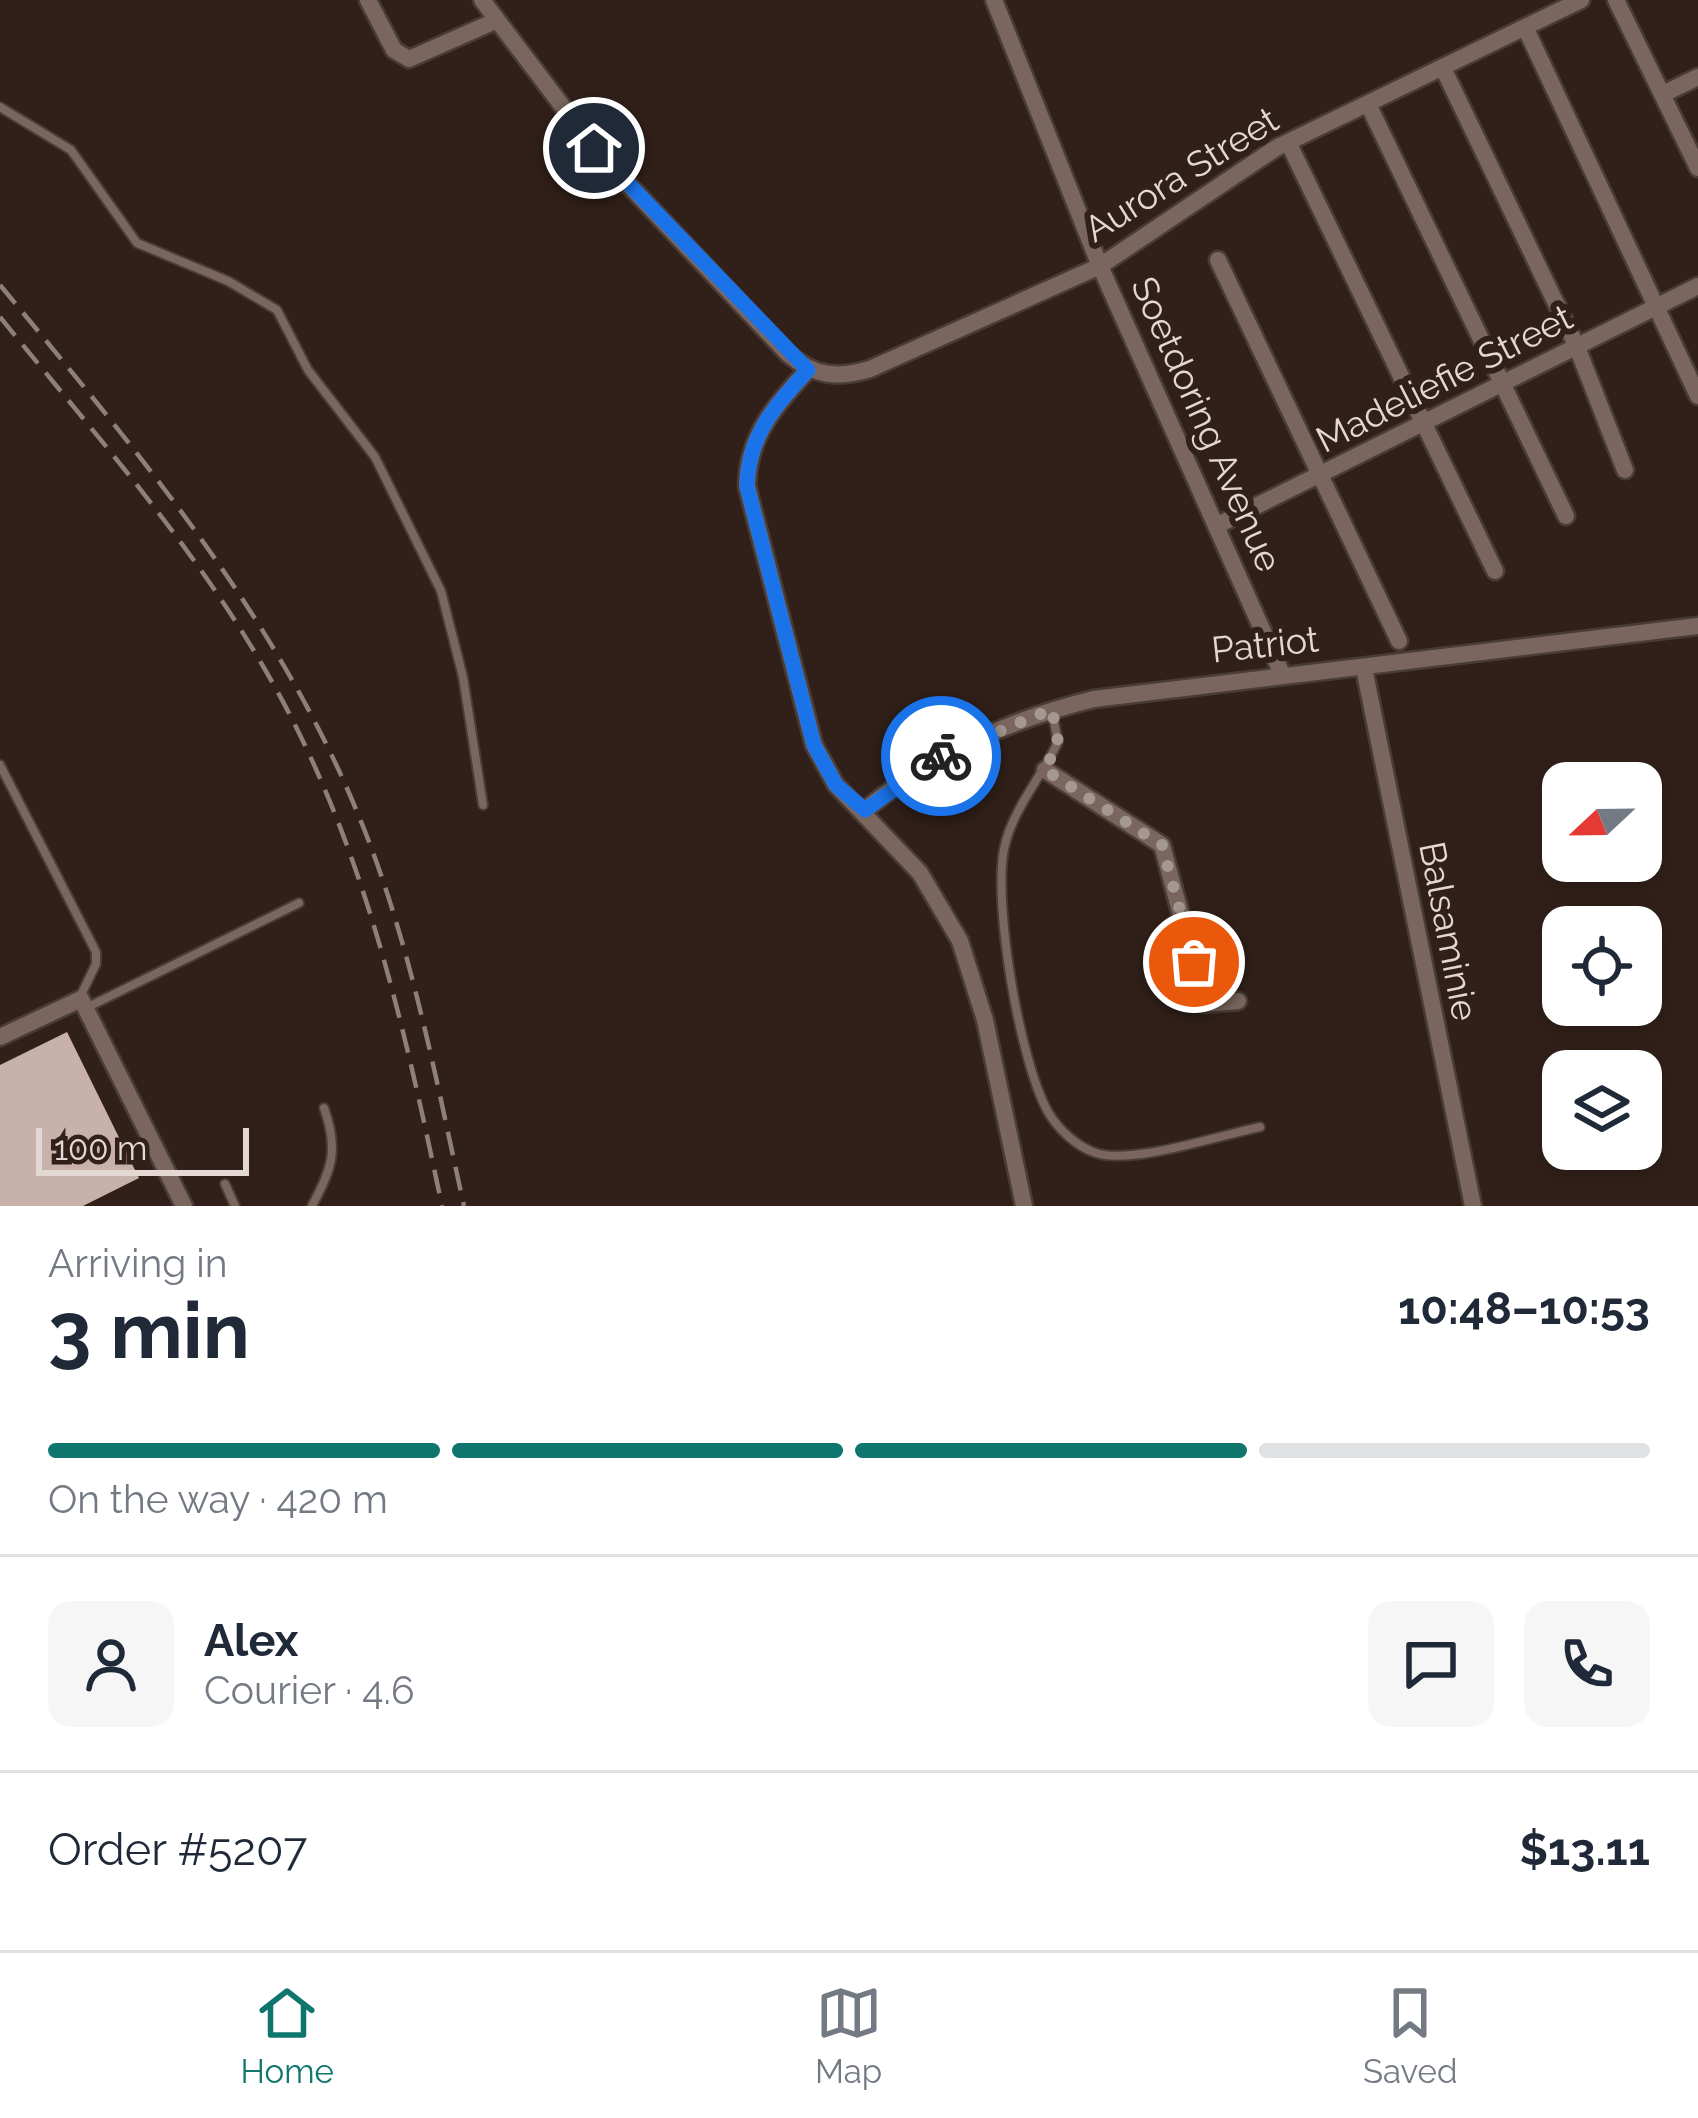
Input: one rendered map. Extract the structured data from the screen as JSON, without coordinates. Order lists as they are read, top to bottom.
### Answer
{
  "streets": {
    "street": [
      "Aurora Street",
      "Madeliefie Street",
      "Soetdoring Avenue",
      "Patriot",
      "Balsaminie"
    ]
  },
  "crossings": [
    ["Aurora Street", "Soetdoring Avenue"],
    ["Madeliefie Street", "Soetdoring Avenue"],
    ["Soetdoring Avenue", "Patriot"],
    ["Patriot", "Balsaminie"]
  ],
  "scale_bar": "100 m",
  "north": "left",
  "page": {
    "scale": "100 m",
    "heading": ["3 min", "Arriving in", "10:48–10:53"],
    "panel": [
      "Alex",
      "Courier · 4.6",
      "Order #5207",
      "$13.11"
    ],
    "bar": "On the way · 420 m",
    "tabs": ["Home", "Map", "Saved"]
  }
}
